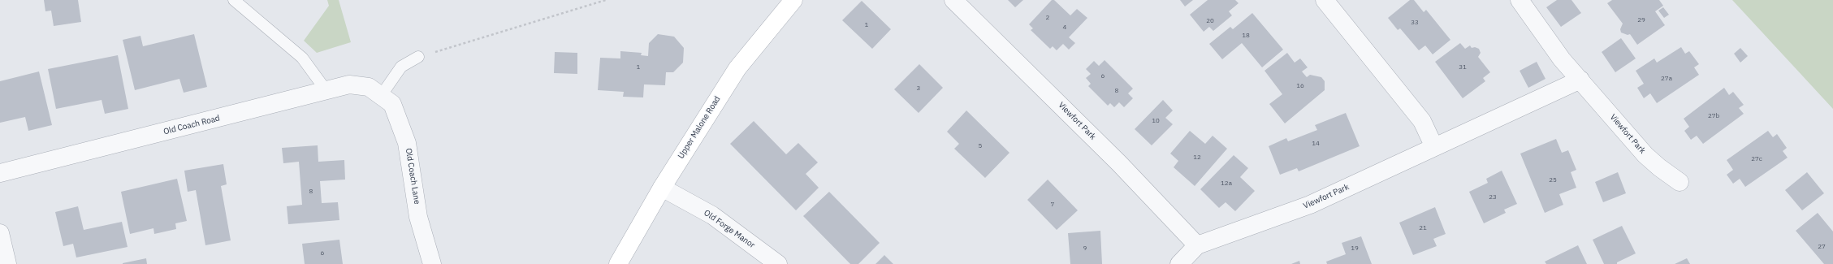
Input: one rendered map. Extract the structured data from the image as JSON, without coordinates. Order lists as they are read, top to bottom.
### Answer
{
  "streets": {
    "main road": ["Upper Malone Road"],
    "street": [
      "Viewfort Park",
      "Old Coach Road",
      "Old Coach Lane",
      "Old Forge Manor"
    ]
  },
  "crossings": [
    ["Old Coach Road", "Old Coach Lane"],
    ["Upper Malone Road", "Old Forge Manor"]
  ],
  "house_numbers": [
    "2",
    "29",
    "20",
    "33",
    "1",
    "4",
    "18",
    "1",
    "31",
    "6",
    "27a",
    "16",
    "3",
    "8",
    "27b",
    "10",
    "14",
    "5",
    "12",
    "27c",
    "25",
    "12a",
    "8",
    "23",
    "7",
    "21",
    "27",
    "9",
    "19",
    "6"
  ]
}
